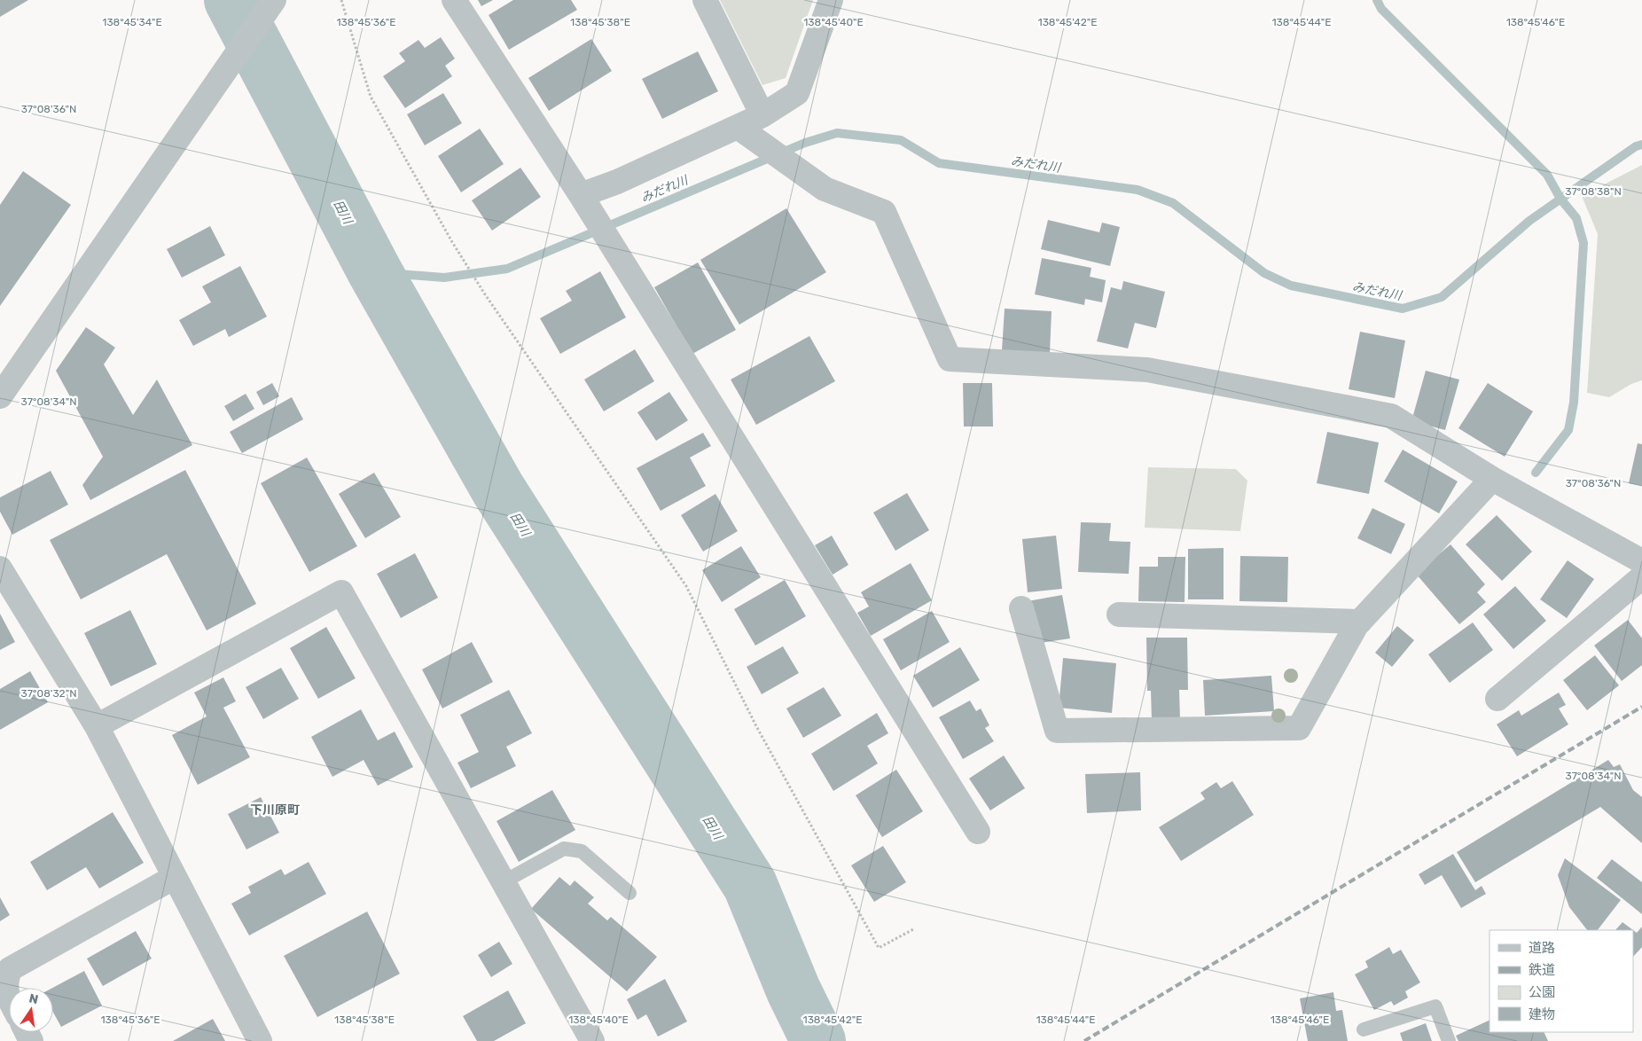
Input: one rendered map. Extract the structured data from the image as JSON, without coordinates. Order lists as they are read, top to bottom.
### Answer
{
  "districts": ["下川原町"],
  "water": ["みだれ川", "田川"],
  "legend": [
    "道路",
    "鉄道",
    "公園",
    "建物"
  ],
  "north": "top",
  "coordinates": [
    "138°45'34\"E",
    "138°45'36\"E",
    "138°45'38\"E",
    "138°45'40\"E",
    "138°45'42\"E",
    "138°45'44\"E",
    "138°45'46\"E",
    "37°08'36\"N",
    "37°08'38\"N",
    "37°08'34\"N",
    "37°08'32\"N"
  ]
}
